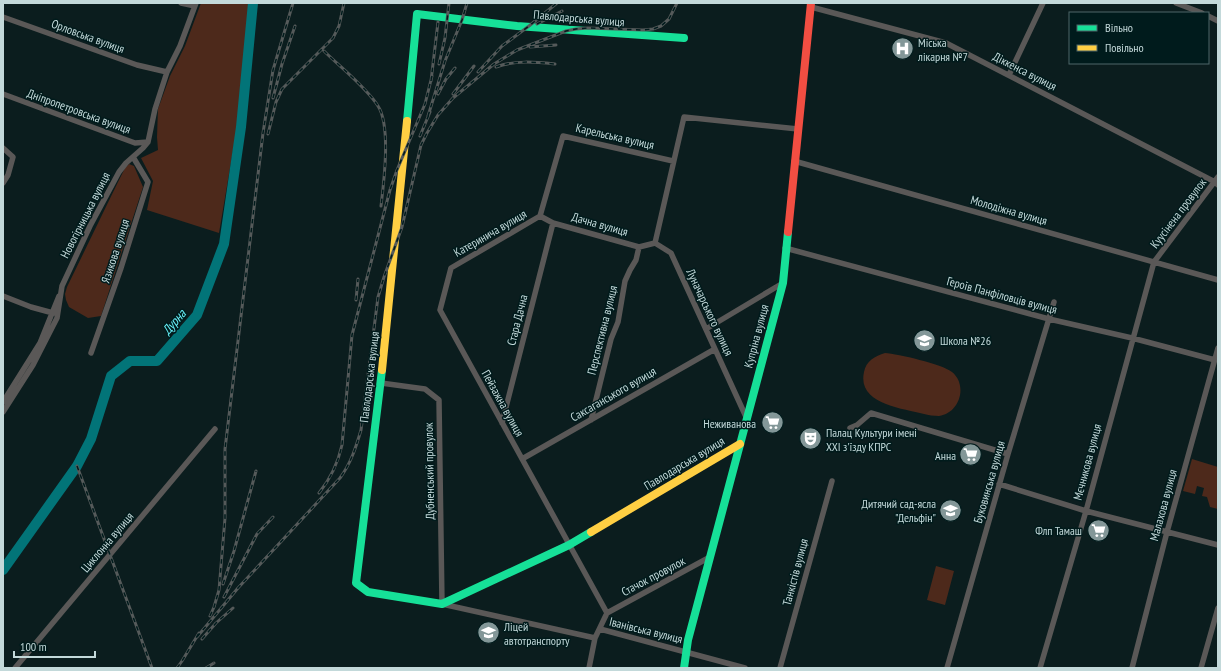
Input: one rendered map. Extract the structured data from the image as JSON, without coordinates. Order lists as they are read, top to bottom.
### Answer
{
  "streets": {
    "street": [
      "Павлодарська вулиця",
      "Орловська вулиця",
      "Діккенса вулиця",
      "Дніпропетровська вулиця",
      "Карельська вулиця",
      "Молодіжна вулиця",
      "Куусінена провулок",
      "Новогірницька вулиця",
      "Дачна вулиця",
      "Катеринича вулиця",
      "Язикова вулиця",
      "Героїв Панфіловців вулиця",
      "Луначарського вулиця",
      "Стара Дачна",
      "Перспективна вулиця",
      "Купріна вулиця",
      "Саксаганського вулиця",
      "Пейзажна вулиця",
      "Мєчникова вулиця",
      "Дубненський провулок",
      "Буковинська вулиця",
      "Малахова вулиця",
      "Циклонна вулиця",
      "Танкістів вулиця",
      "Стачок провулок",
      "Іванівська вулиця"
    ]
  },
  "crossings": [
    ["Павлодарська вулиця", "Купріна вулиця"],
    ["Павлодарська вулиця", "Пейзажна вулиця"],
    ["Павлодарська вулиця", "Дубненський провулок"],
    ["Павлодарська вулиця", "Іванівська вулиця"],
    ["Діккенса вулиця", "Куусінена провулок"],
    ["Діккенса вулиця", "Купріна вулиця"],
    ["Дніпропетровська вулиця", "Новогірницька вулиця"],
    ["Карельська вулиця", "Дачна вулиця"],
    ["Карельська вулиця", "Катеринича вулиця"],
    ["Молодіжна вулиця", "Куусінена провулок"],
    ["Молодіжна вулиця", "Купріна вулиця"],
    ["Молодіжна вулиця", "Мєчникова вулиця"],
    ["Куусінена провулок", "Мєчникова вулиця"],
    ["Новогірницька вулиця", "Язикова вулиця"],
    ["Дачна вулиця", "Катеринича вулиця"],
    ["Дачна вулиця", "Луначарського вулиця"],
    ["Дачна вулиця", "Стара Дачна"],
    ["Дачна вулиця", "Перспективна вулиця"],
    ["Катеринича вулиця", "Пейзажна вулиця"],
    ["Героїв Панфіловців вулиця", "Купріна вулиця"],
    ["Героїв Панфіловців вулиця", "Мєчникова вулиця"],
    ["Героїв Панфіловців вулиця", "Буковинська вулиця"],
    ["Героїв Панфіловців вулиця", "Малахова вулиця"],
    ["Луначарського вулиця", "Купріна вулиця"],
    ["Луначарського вулиця", "Саксаганського вулиця"],
    ["Стара Дачна", "Пейзажна вулиця"],
    ["Перспективна вулиця", "Саксаганського вулиця"],
    ["Купріна вулиця", "Стачок провулок"],
    ["Купріна вулиця", "Іванівська вулиця"],
    ["Саксаганського вулиця", "Пейзажна вулиця"],
    ["Пейзажна вулиця", "Іванівська вулиця"],
    ["Стачок провулок", "Іванівська вулиця"]
  ],
  "water": ["Дурна"],
  "places": {
    "hospital": ["Міська лікарня №7"],
    "school or university": ["Школа №26", "Дитячий сад-ясла \"Дельфін\"", "Ліцей автотранспорту"],
    "supermarket": ["Неживанова", "Анна", "Флп Тамаш"],
    "theatre": ["Палац Культури імені XXI з'їзду КПРС"]
  },
  "legend": ["Вільно", "Повільно"],
  "scale_bar": "100 m"
}
